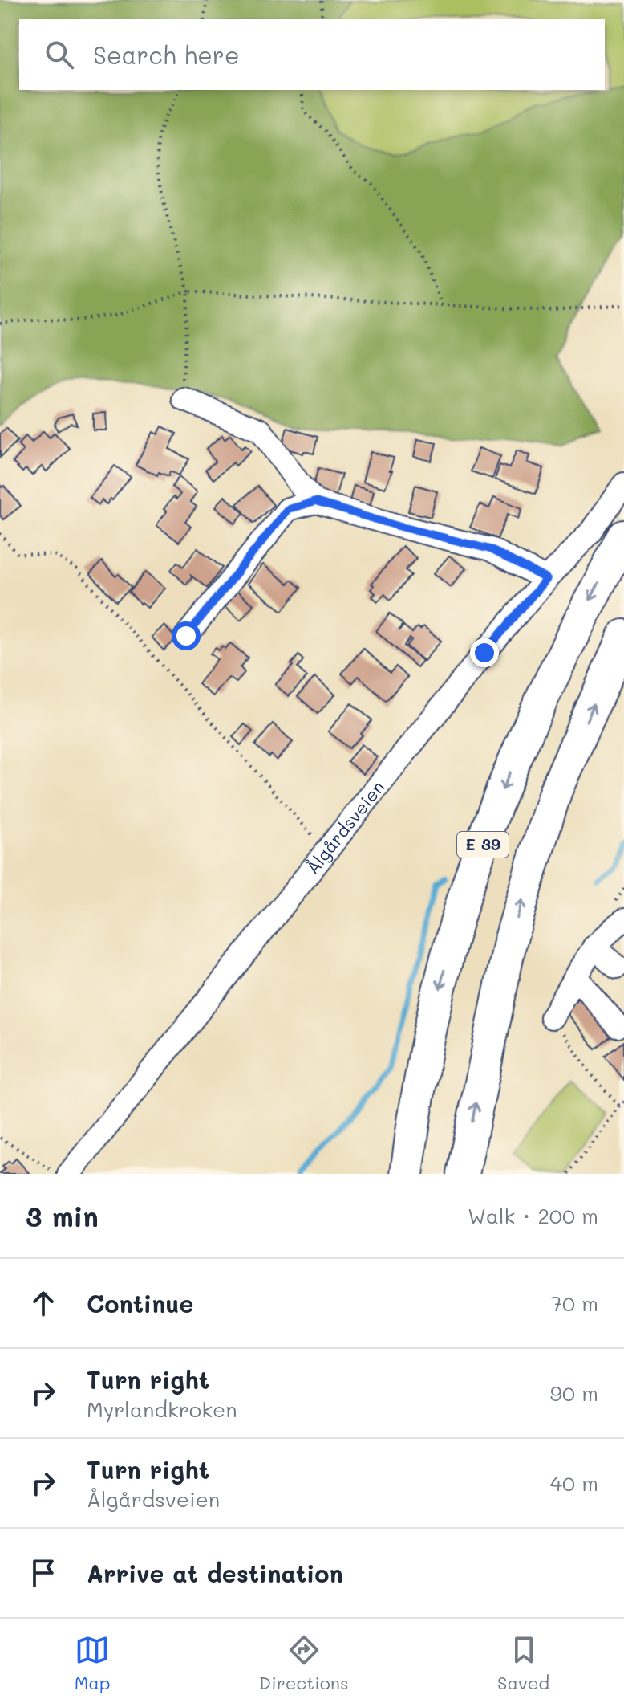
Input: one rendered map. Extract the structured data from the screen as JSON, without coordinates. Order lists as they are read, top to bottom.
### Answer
{
  "streets": {
    "highway": ["E 39"],
    "street": ["Ålgårdsveien"]
  },
  "page": {
    "search": "Search here",
    "heading": ["3 min", "Walk · 200 m"],
    "list": [
      ["Continue", "70 m"],
      ["Turn right", "Myrlandkroken", "90 m"],
      ["Turn right", "Ålgårdsveien", "40 m"],
      "Arrive at destination"
    ],
    "nav": ["Map", "Directions", "Saved"]
  }
}
